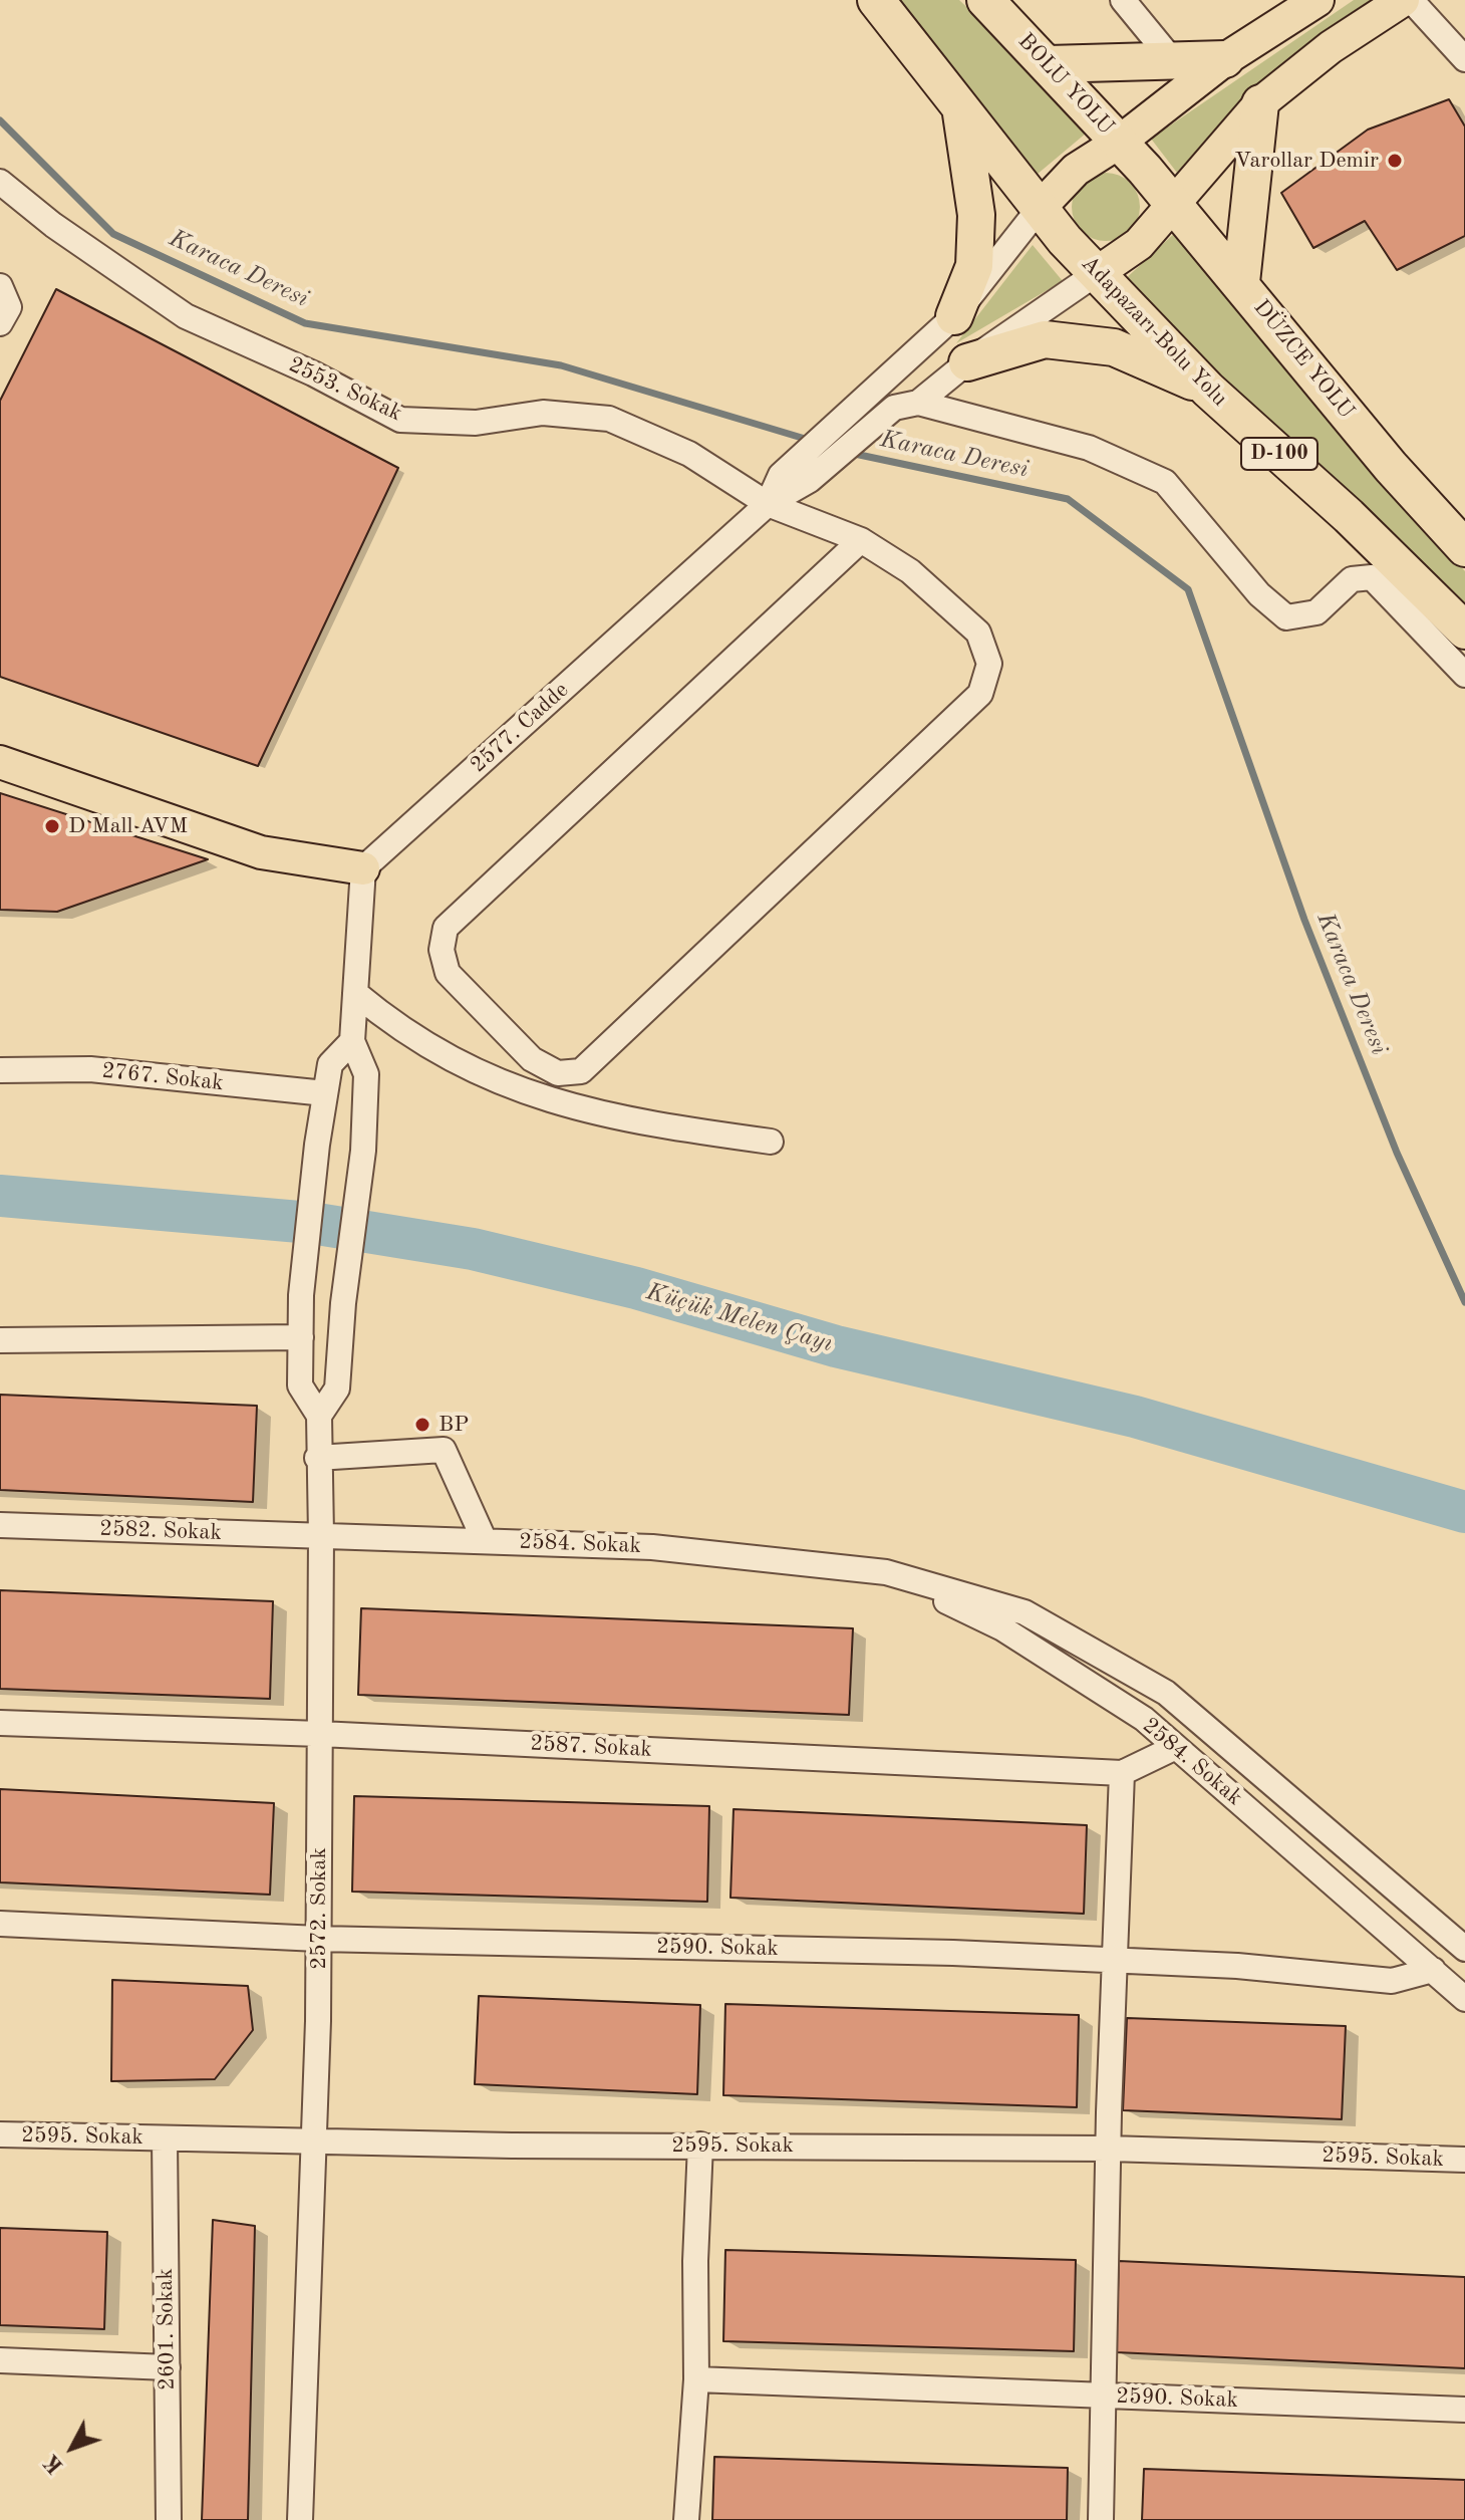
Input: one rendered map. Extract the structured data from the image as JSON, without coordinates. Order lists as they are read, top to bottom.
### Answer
{
  "streets": {
    "highway": [
      "BOLU YOLU",
      "Adapazarı-Bolu Yolu",
      "DÜZCE YOLU",
      "D-100"
    ],
    "street": [
      "2553. Sokak",
      "2577. Cadde",
      "2767. Sokak",
      "2582. Sokak",
      "2584. Sokak",
      "2587. Sokak",
      "2572. Sokak",
      "2590. Sokak",
      "2595. Sokak",
      "2601. Sokak"
    ]
  },
  "crossings": [
    ["BOLU YOLU", "DÜZCE YOLU"],
    ["2553. Sokak", "2577. Cadde"],
    ["2582. Sokak", "2584. Sokak"],
    ["2582. Sokak", "2572. Sokak"],
    ["2584. Sokak", "2587. Sokak"],
    ["2584. Sokak", "2572. Sokak"],
    ["2584. Sokak", "2590. Sokak"],
    ["2587. Sokak", "2572. Sokak"],
    ["2572. Sokak", "2590. Sokak"],
    ["2572. Sokak", "2595. Sokak"],
    ["2595. Sokak", "2601. Sokak"]
  ],
  "water": ["Karaca Deresi", "Küçük Melen Çayı"],
  "places": ["Varollar Demir", "D Mall AVM", "BP"],
  "north": "bottom left"
}
